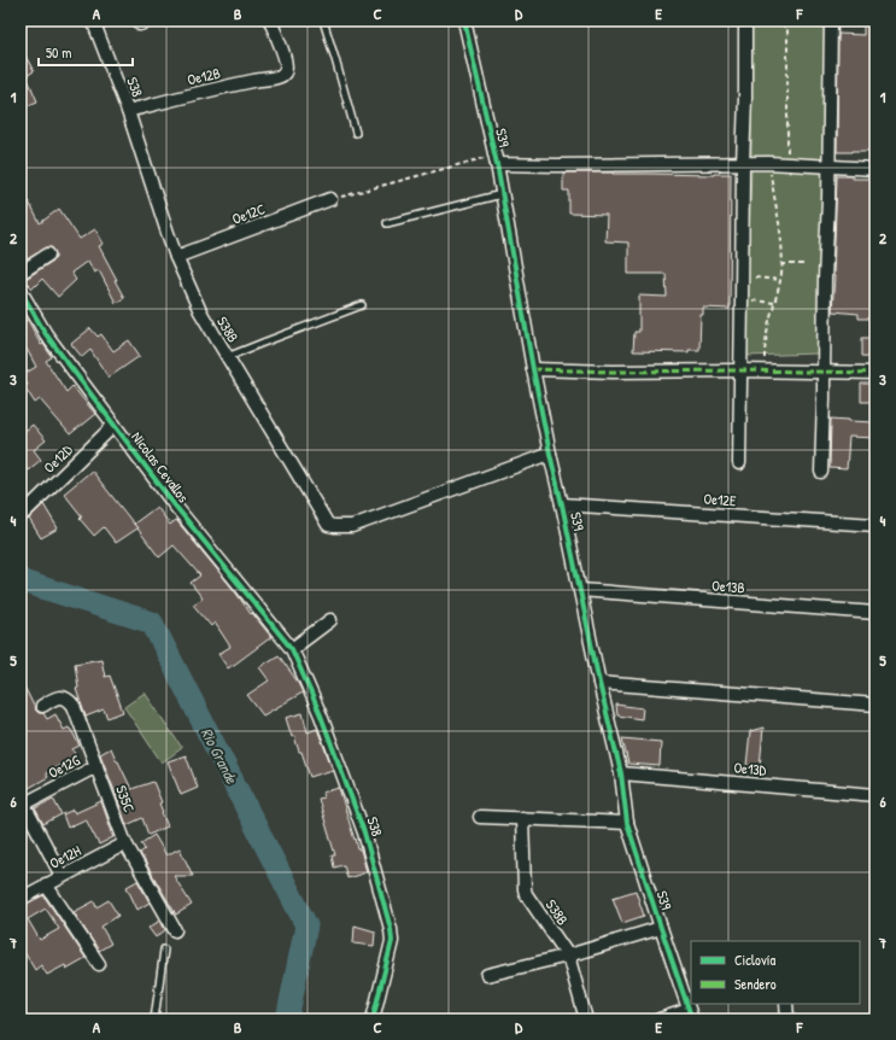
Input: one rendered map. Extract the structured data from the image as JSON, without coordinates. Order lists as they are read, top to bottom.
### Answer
{
  "streets": {
    "street": [
      "Oe12B",
      "S38",
      "S39",
      "Oe12C",
      "S38B",
      "Oe12D",
      "Nicolas Cevallos",
      "Oe12E",
      "Oe13B",
      "Oe12G",
      "Oe13D",
      "S35C",
      "Oe12H"
    ]
  },
  "crossings": [
    ["Oe12B", "S38"],
    ["Oe12B", "S38B"],
    ["S38", "S38B"],
    ["S38", "Nicolas Cevallos"],
    ["S39", "S38B"],
    ["S39", "Oe12E"],
    ["S39", "Oe13B"],
    ["S39", "Oe13D"],
    ["Oe12C", "S38B"],
    ["Oe12D", "Nicolas Cevallos"],
    ["Oe12G", "S35C"],
    ["S35C", "Oe12H"]
  ],
  "water": ["Rio Grande"],
  "legend": ["Ciclovía", "Sendero"],
  "scale_bar": "50 m",
  "grid": {
    "columns": [
      "A",
      "B",
      "C",
      "D",
      "E",
      "F"
    ],
    "rows": [
      "1",
      "2",
      "3",
      "4",
      "5",
      "6",
      "7"
    ]
  }
}
